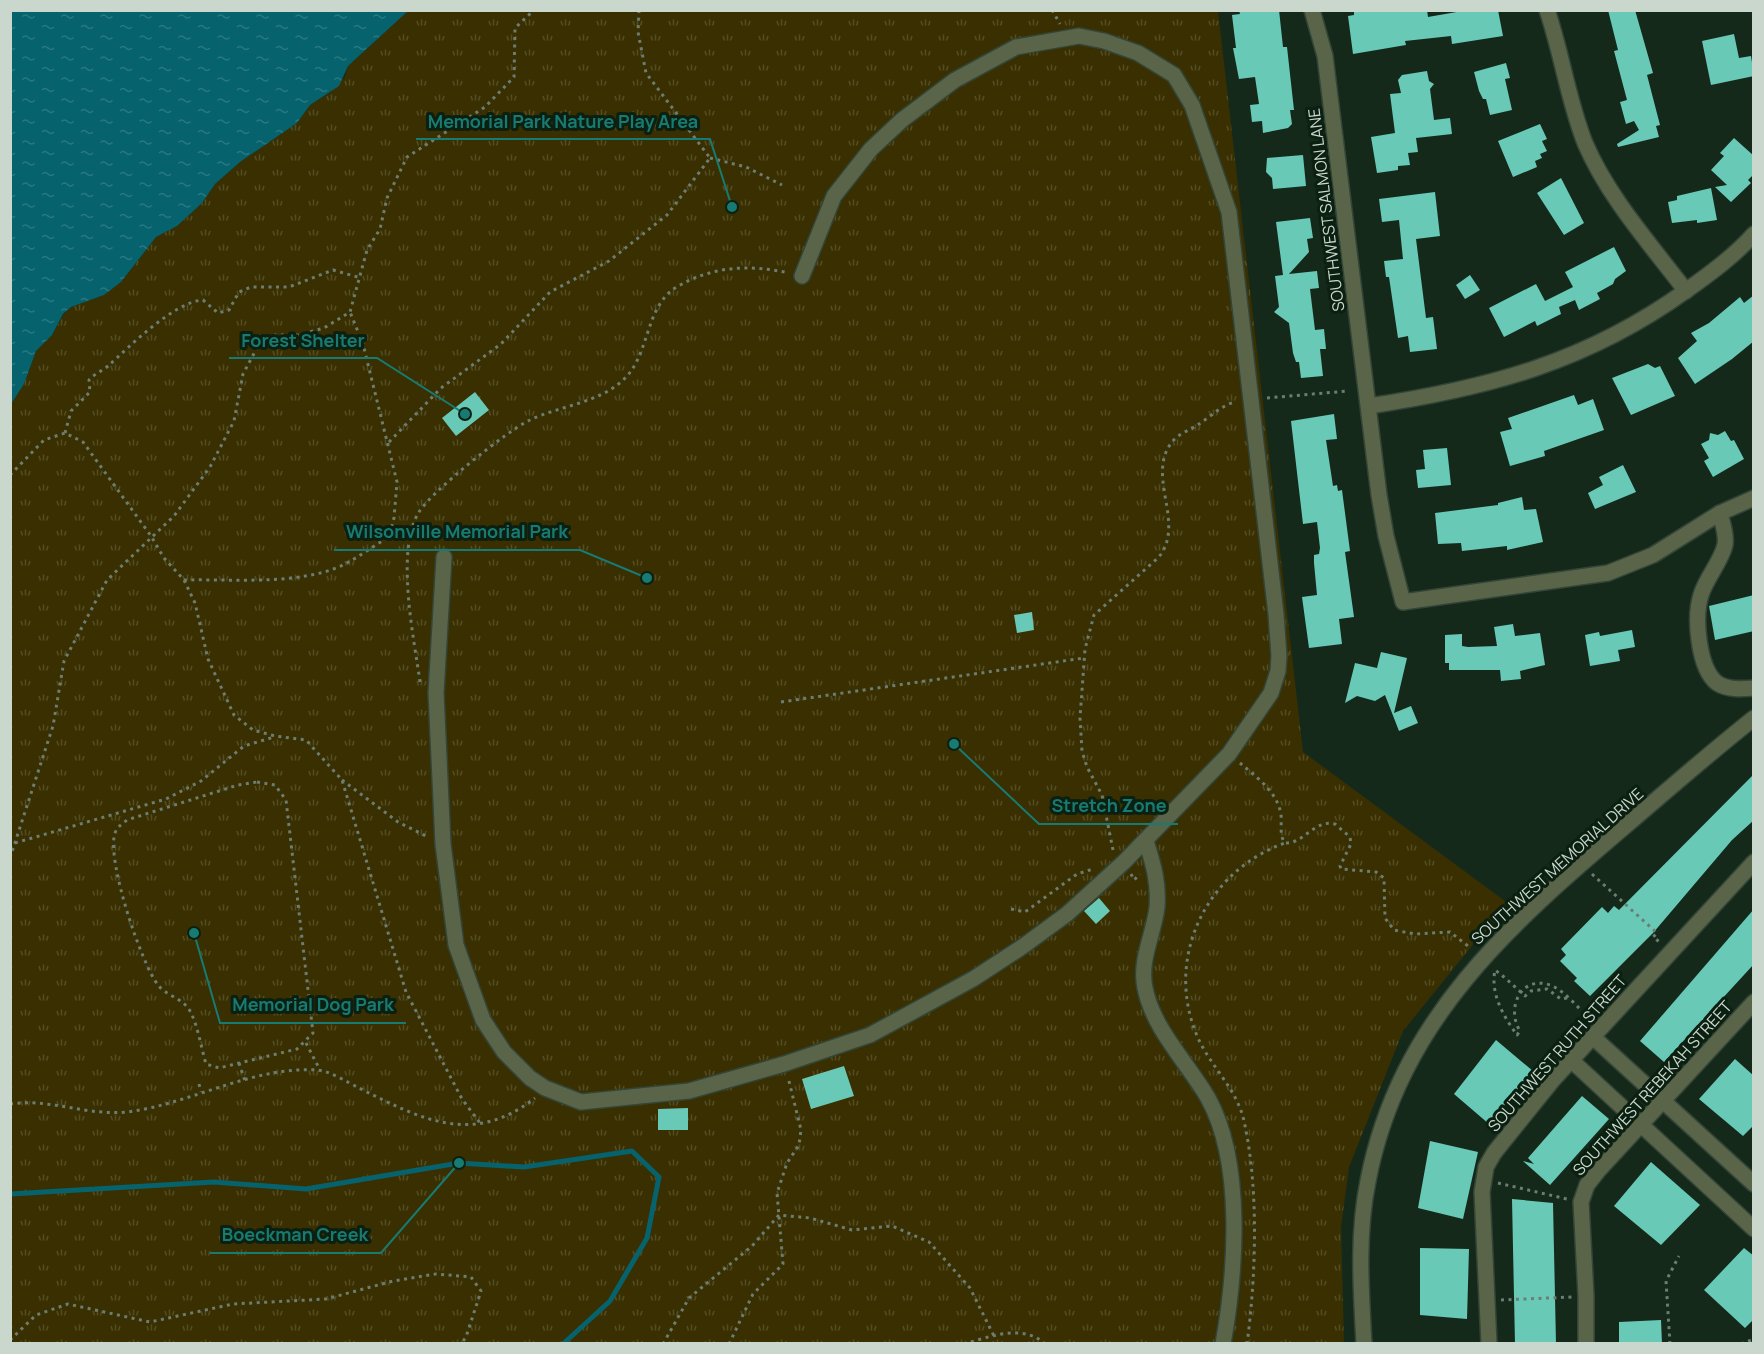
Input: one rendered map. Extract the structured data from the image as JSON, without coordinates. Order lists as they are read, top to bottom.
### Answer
{
  "streets": {
    "street": [
      "SOUTHWEST SALMON LANE",
      "SOUTHWEST MEMORIAL DRIVE",
      "SOUTHWEST RUTH STREET",
      "SOUTHWEST REBEKAH STREET"
    ]
  },
  "places": [
    "Memorial Park Nature Play Area",
    "Forest Shelter",
    "Wilsonville Memorial Park",
    "Stretch Zone",
    "Memorial Dog Park",
    "Boeckman Creek"
  ]
}
